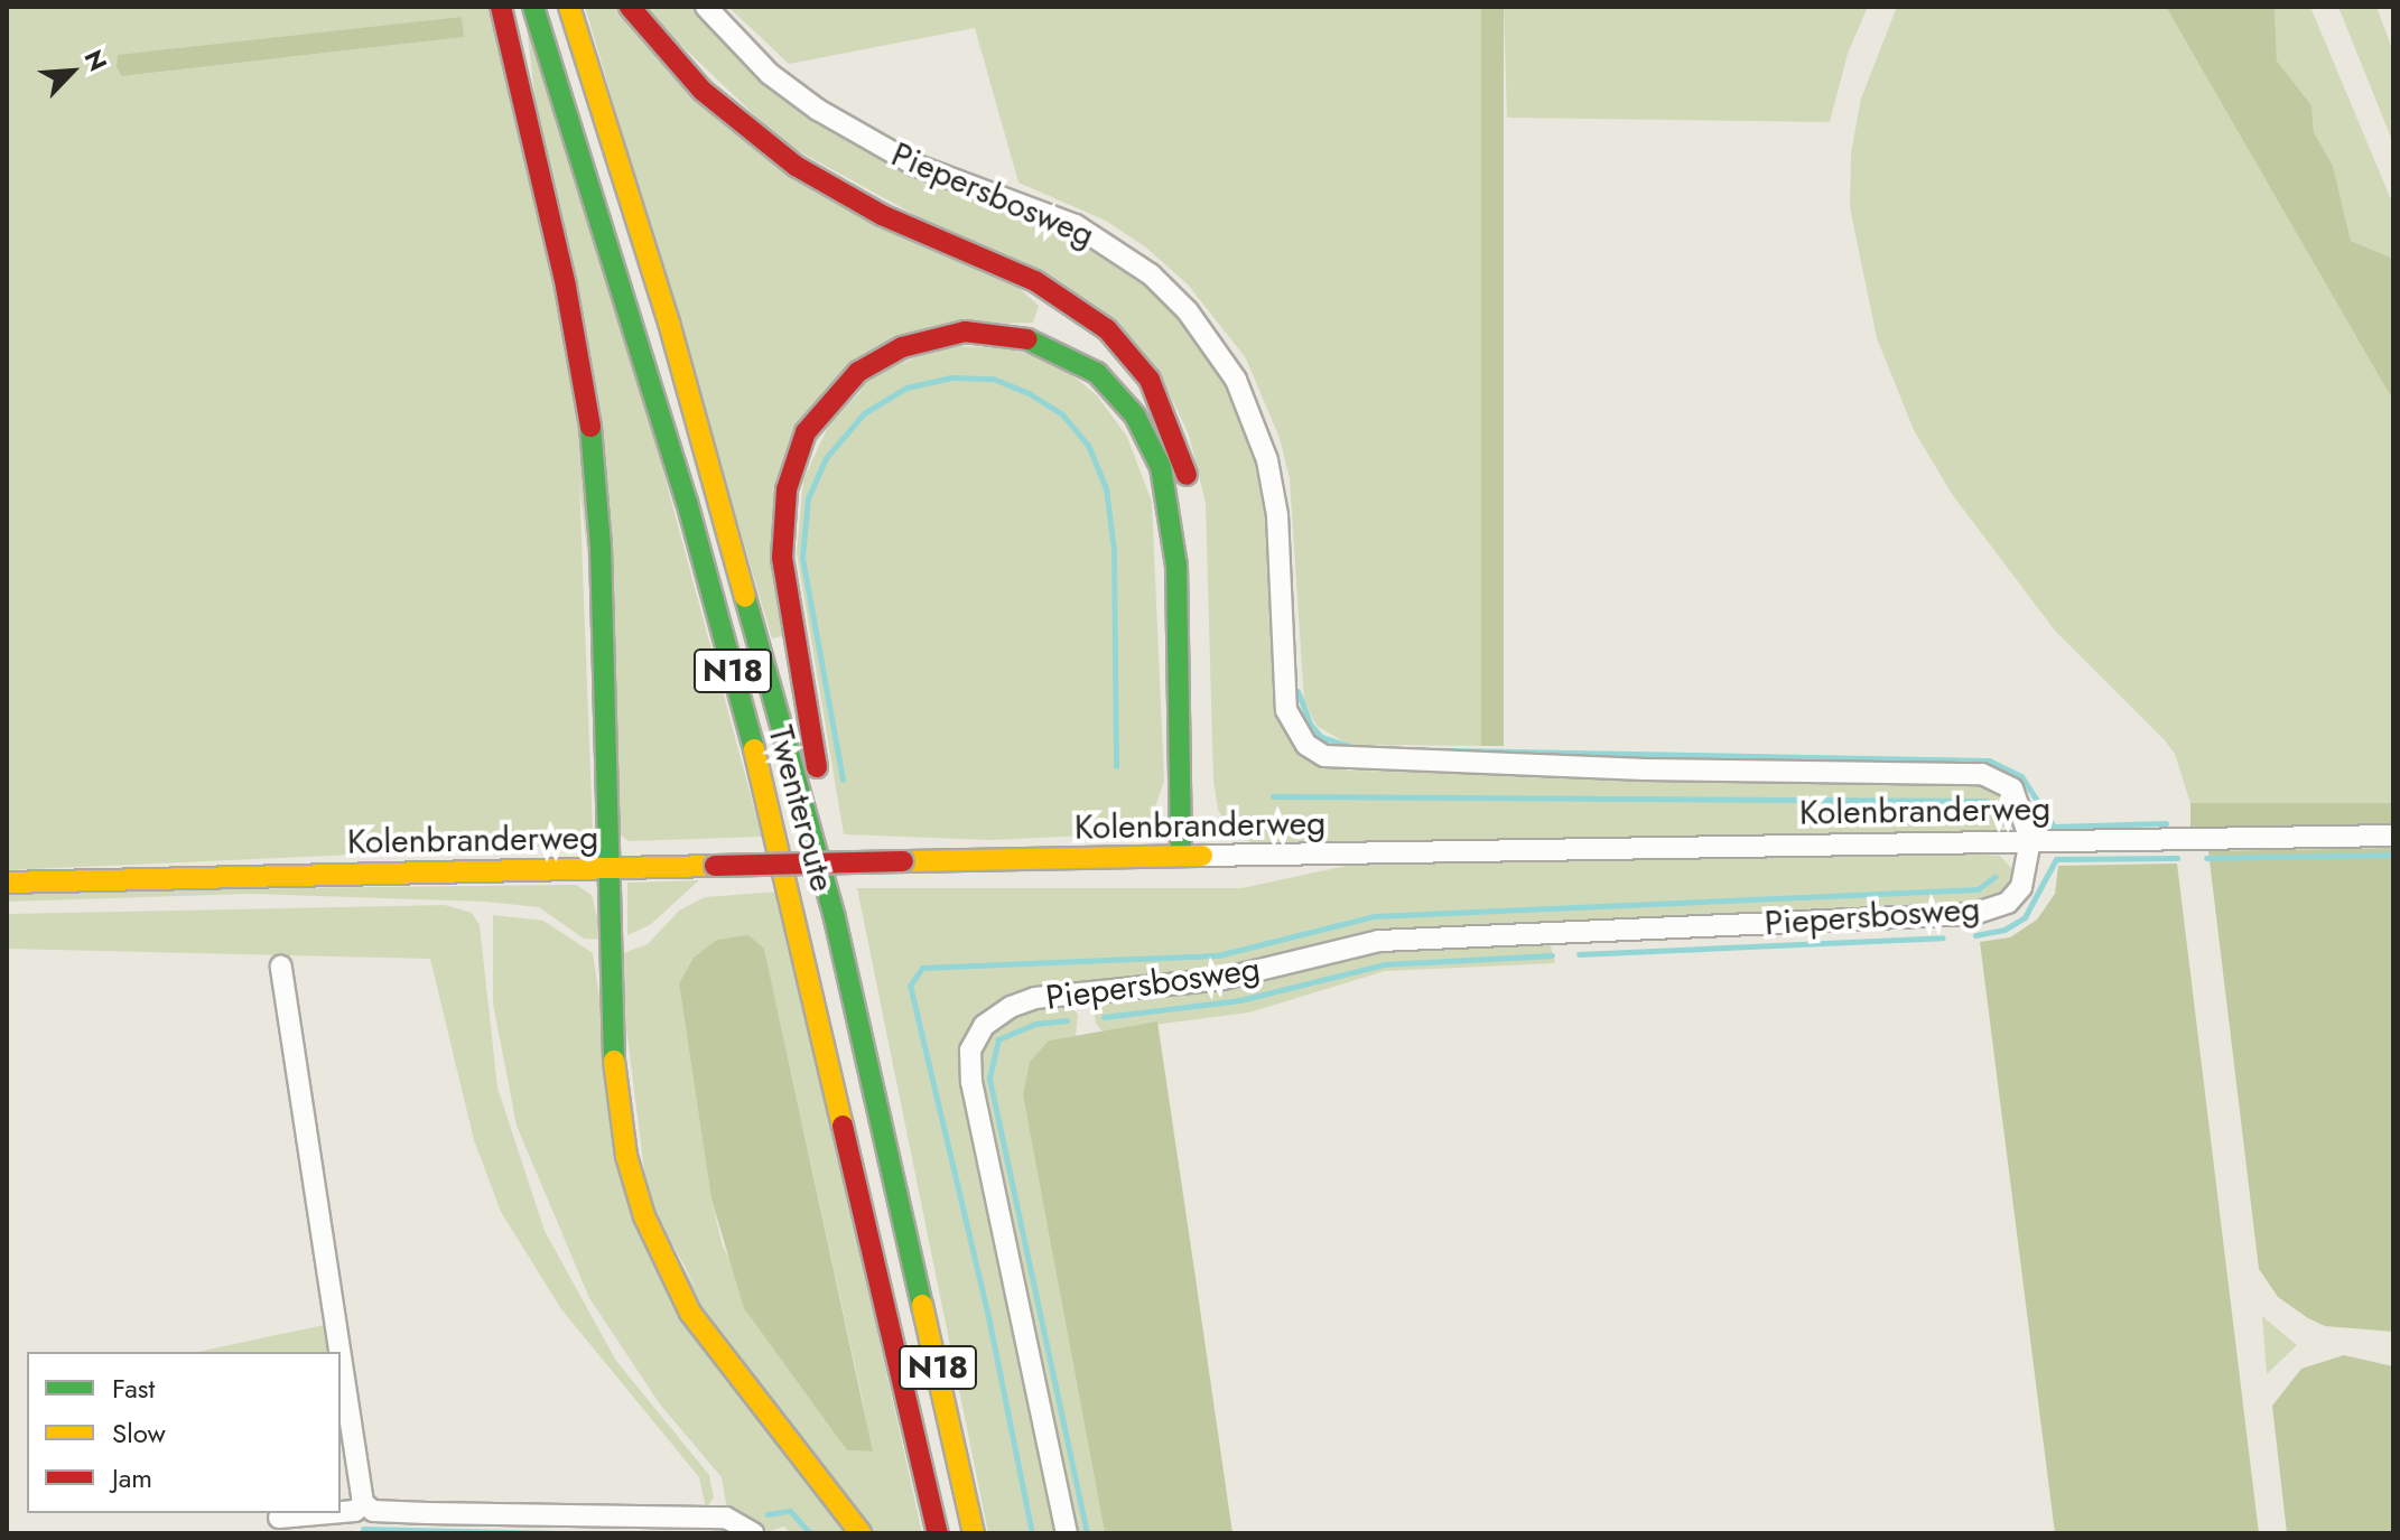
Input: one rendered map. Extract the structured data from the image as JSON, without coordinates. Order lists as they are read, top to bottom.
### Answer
{
  "streets": {
    "main road": ["N18", "Twenteroute", "Kolenbranderweg"],
    "street": ["Piepersbosweg"]
  },
  "crossings": [
    ["Piepersbosweg", "Kolenbranderweg"],
    ["N18", "Twenteroute"],
    ["N18", "Kolenbranderweg"]
  ],
  "legend": ["Fast", "Slow", "Jam"],
  "north": "top right"
}
